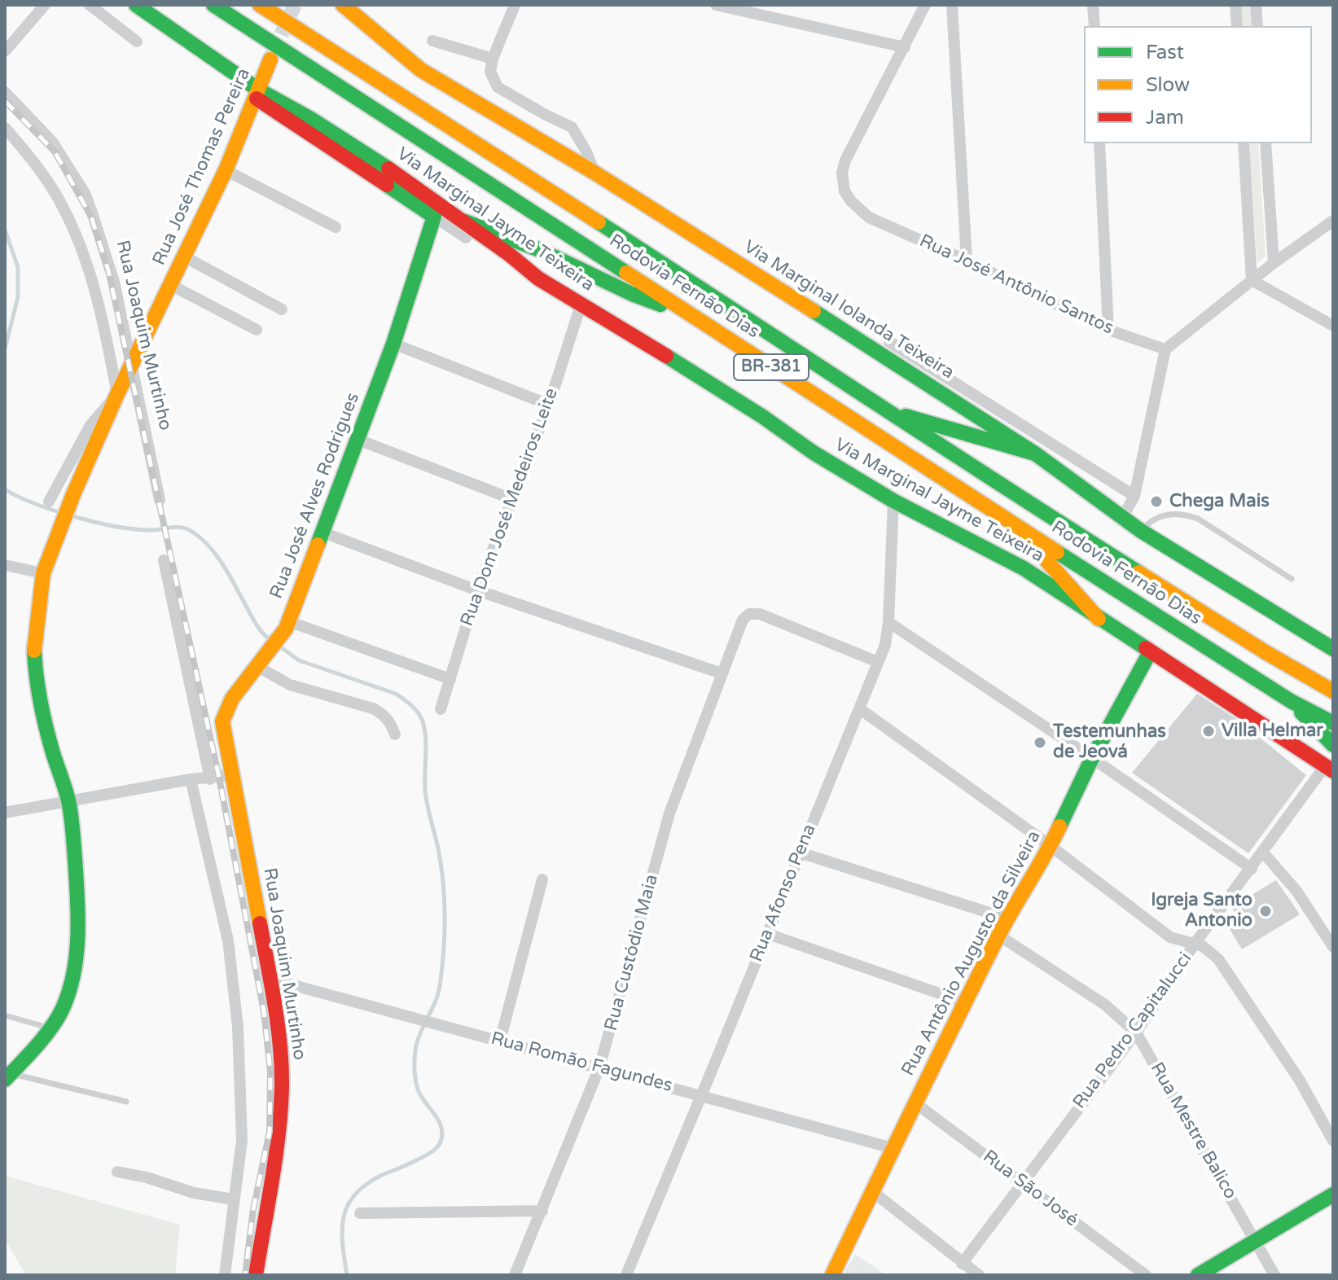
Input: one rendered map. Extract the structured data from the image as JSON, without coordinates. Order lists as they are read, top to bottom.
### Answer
{
  "streets": {
    "main road": [
      "Rua José Thomas Pereira",
      "Via Marginal Jayme Teixeira",
      "Rodovia Fernão Dias",
      "Via Marginal Iolanda Teixeira",
      "Rua Joaquim Murtinho",
      "BR-381",
      "Rua José Alves Rodrigues",
      "Rua Antônio Augusto da Silveira"
    ],
    "street": [
      "Rua José Antônio Santos",
      "Rua Dom José Medeiros Leite",
      "Rua Afonso Pena",
      "Rua Custódio Maia",
      "Rua Pedro Capitalucci",
      "Rua Romão Fagundes",
      "Rua Mestre Balico",
      "Rua São José"
    ]
  },
  "crossings": [
    ["Rua José Thomas Pereira", "Via Marginal Jayme Teixeira"],
    ["Rua José Thomas Pereira", "Rua Joaquim Murtinho"],
    ["Via Marginal Jayme Teixeira", "Rua Dom José Medeiros Leite"],
    ["Via Marginal Jayme Teixeira", "Rua Afonso Pena"],
    ["Via Marginal Jayme Teixeira", "Rua Antônio Augusto da Silveira"],
    ["Via Marginal Jayme Teixeira", "Rua Pedro Capitalucci"],
    ["Rua Joaquim Murtinho", "Rua José Alves Rodrigues"],
    ["Rua Joaquim Murtinho", "Rua Romão Fagundes"],
    ["Rua Afonso Pena", "Rua Custódio Maia"],
    ["Rua Afonso Pena", "Rua Romão Fagundes"],
    ["Rua Custódio Maia", "Rua Romão Fagundes"],
    ["Rua Antônio Augusto da Silveira", "Rua Romão Fagundes"],
    ["Rua Antônio Augusto da Silveira", "Rua Mestre Balico"],
    ["Rua Antônio Augusto da Silveira", "Rua São José"],
    ["Rua Pedro Capitalucci", "Rua Mestre Balico"],
    ["Rua Pedro Capitalucci", "Rua São José"]
  ],
  "places": [
    "Chega Mais",
    "Villa Helmar",
    "Testemunhas de Jeová",
    "Igreja Santo Antonio"
  ],
  "legend": ["Fast", "Slow", "Jam"]
}
